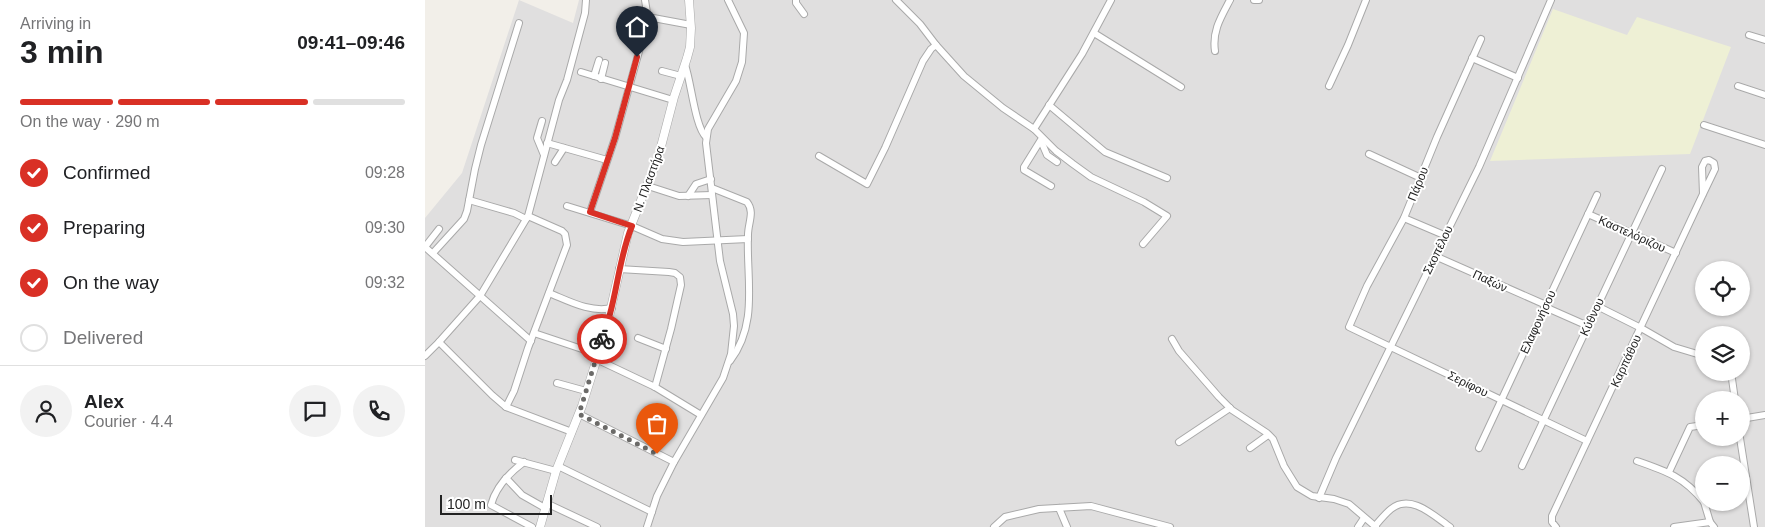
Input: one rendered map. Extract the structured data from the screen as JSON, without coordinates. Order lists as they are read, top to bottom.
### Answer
{
  "streets": {
    "street": [
      "Ν. Πλαστήρα",
      "Πάρου",
      "Καστελόριζου",
      "Σκοπέλου",
      "Παξών",
      "Κύθνου",
      "Ελαφονήσου",
      "Καρπάθου",
      "Σερίφου"
    ]
  },
  "crossings": [
    ["Πάρου", "Σερίφου"],
    ["Καστελόριζου", "Κύθνου"],
    ["Καστελόριζου", "Ελαφονήσου"],
    ["Καστελόριζου", "Καρπάθου"],
    ["Σκοπέλου", "Παξών"],
    ["Σκοπέλου", "Σερίφου"],
    ["Παξών", "Κύθνου"],
    ["Παξών", "Ελαφονήσου"],
    ["Κύθνου", "Σερίφου"],
    ["Ελαφονήσου", "Σερίφου"],
    ["Καρπάθου", "Σερίφου"]
  ],
  "scale_bar": "100 m",
  "page": {
    "heading": ["3 min", "Arriving in", "09:41–09:46"],
    "panel": ["Alex", "Courier · 4.4"],
    "bar": "On the way · 290 m",
    "list": [
      ["Confirmed", "09:28"],
      ["Preparing", "09:30"],
      ["On the way", "09:32"],
      "Delivered"
    ],
    "map_buttons": ["+", "−"],
    "scale": "100 m"
  }
}
